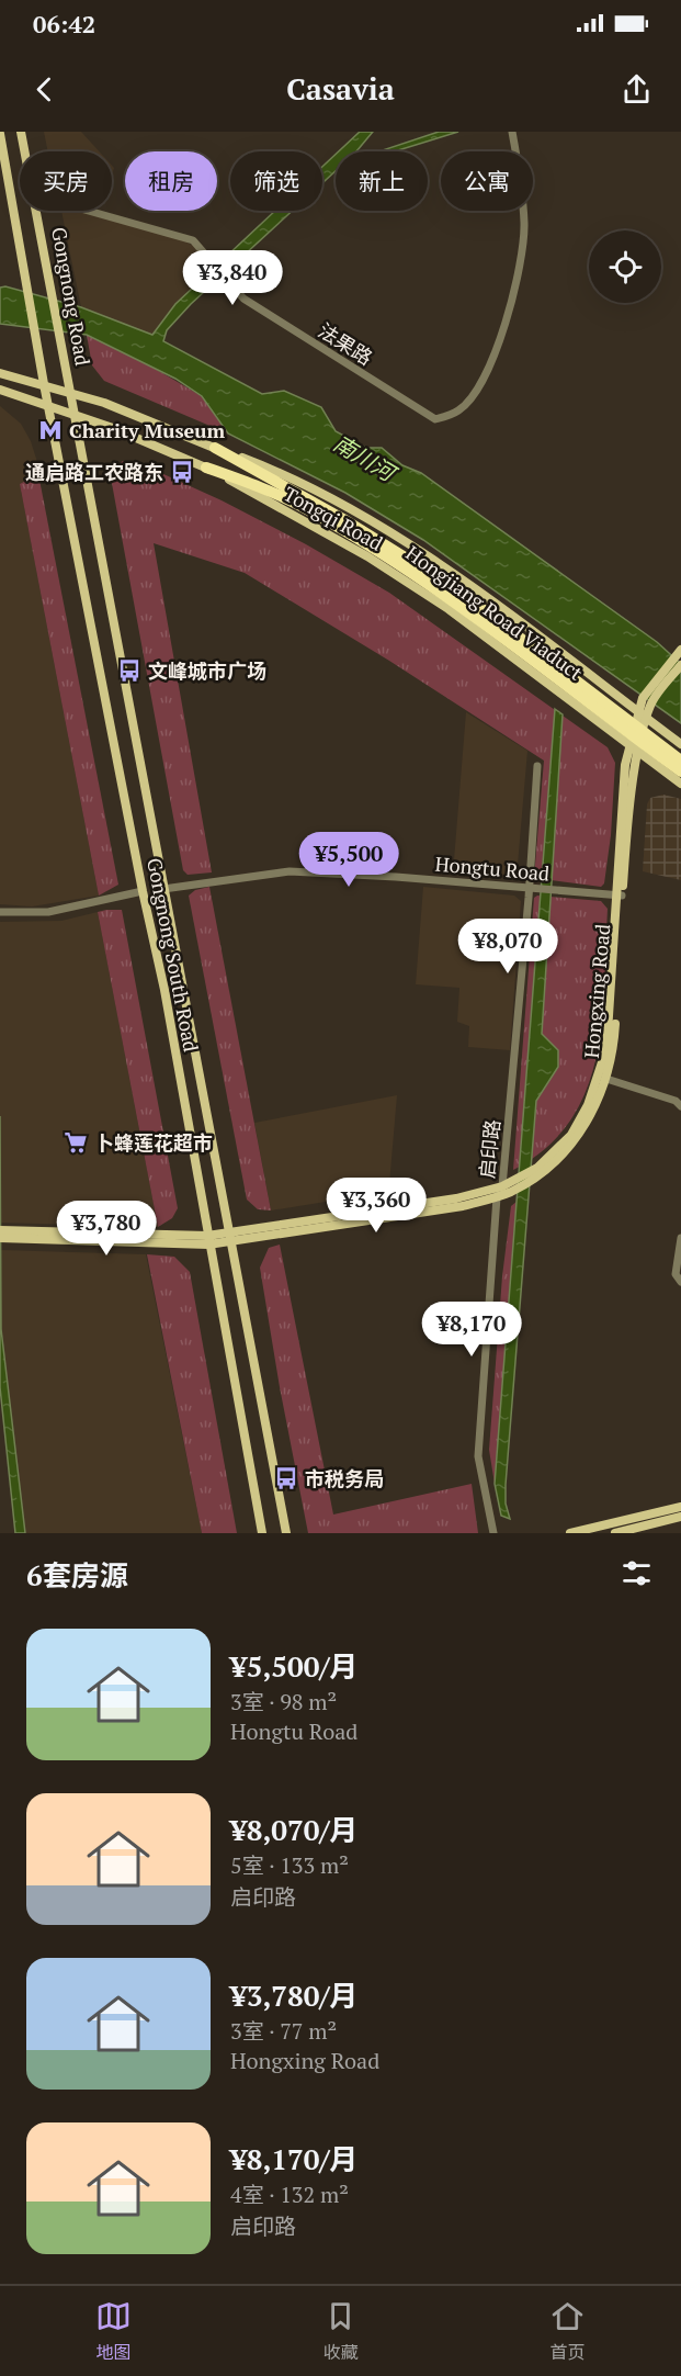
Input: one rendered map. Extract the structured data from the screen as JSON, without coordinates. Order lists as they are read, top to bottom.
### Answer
{
  "streets": {
    "highway": ["Hongjiang Road Viaduct"],
    "main road": [
      "Gongnong Road",
      "Tongqi Road",
      "Gongnong South Road",
      "Hongxing Road"
    ],
    "street": ["法果路", "Hongtu Road", "启印路"]
  },
  "crossings": [
    ["Gongnong Road", "Tongqi Road"],
    ["Gongnong Road", "Gongnong South Road"],
    ["Tongqi Road", "Hongjiang Road Viaduct"],
    ["Tongqi Road", "Gongnong South Road"],
    ["Tongqi Road", "Hongxing Road"],
    ["Hongtu Road", "Gongnong South Road"],
    ["Hongtu Road", "Hongxing Road"],
    ["Hongtu Road", "启印路"],
    ["Gongnong South Road", "Hongxing Road"],
    ["Hongxing Road", "启印路"]
  ],
  "water": ["南川河"],
  "places": {
    "metro station": ["Charity Museum"],
    "bus stop": ["通启路工农路东", "文峰城市广场", "市税务局"],
    "supermarket": ["卜蜂莲花超市"]
  },
  "page": {
    "status": "06:42",
    "header": "Casavia",
    "chip": [
      "买房",
      "租房",
      "筛选",
      "新上",
      "公寓"
    ],
    "price": [
      "¥3,840",
      "¥5,500",
      "¥8,070",
      "¥3,360",
      "¥3,780",
      "¥8,170"
    ],
    "heading": "6套房源",
    "list": [
      {
        "name": "¥5,500/月",
        "note": "3室 · 98 m² · Hongtu Road"
      },
      {
        "name": "¥8,070/月",
        "note": "5室 · 133 m² · 启印路"
      },
      {
        "name": "¥3,780/月",
        "note": "3室 · 77 m² · Hongxing Road"
      },
      {
        "name": "¥8,170/月",
        "note": "4室 · 132 m² · 启印路"
      }
    ],
    "tabs": ["地图", "收藏", "首页"]
  }
}
